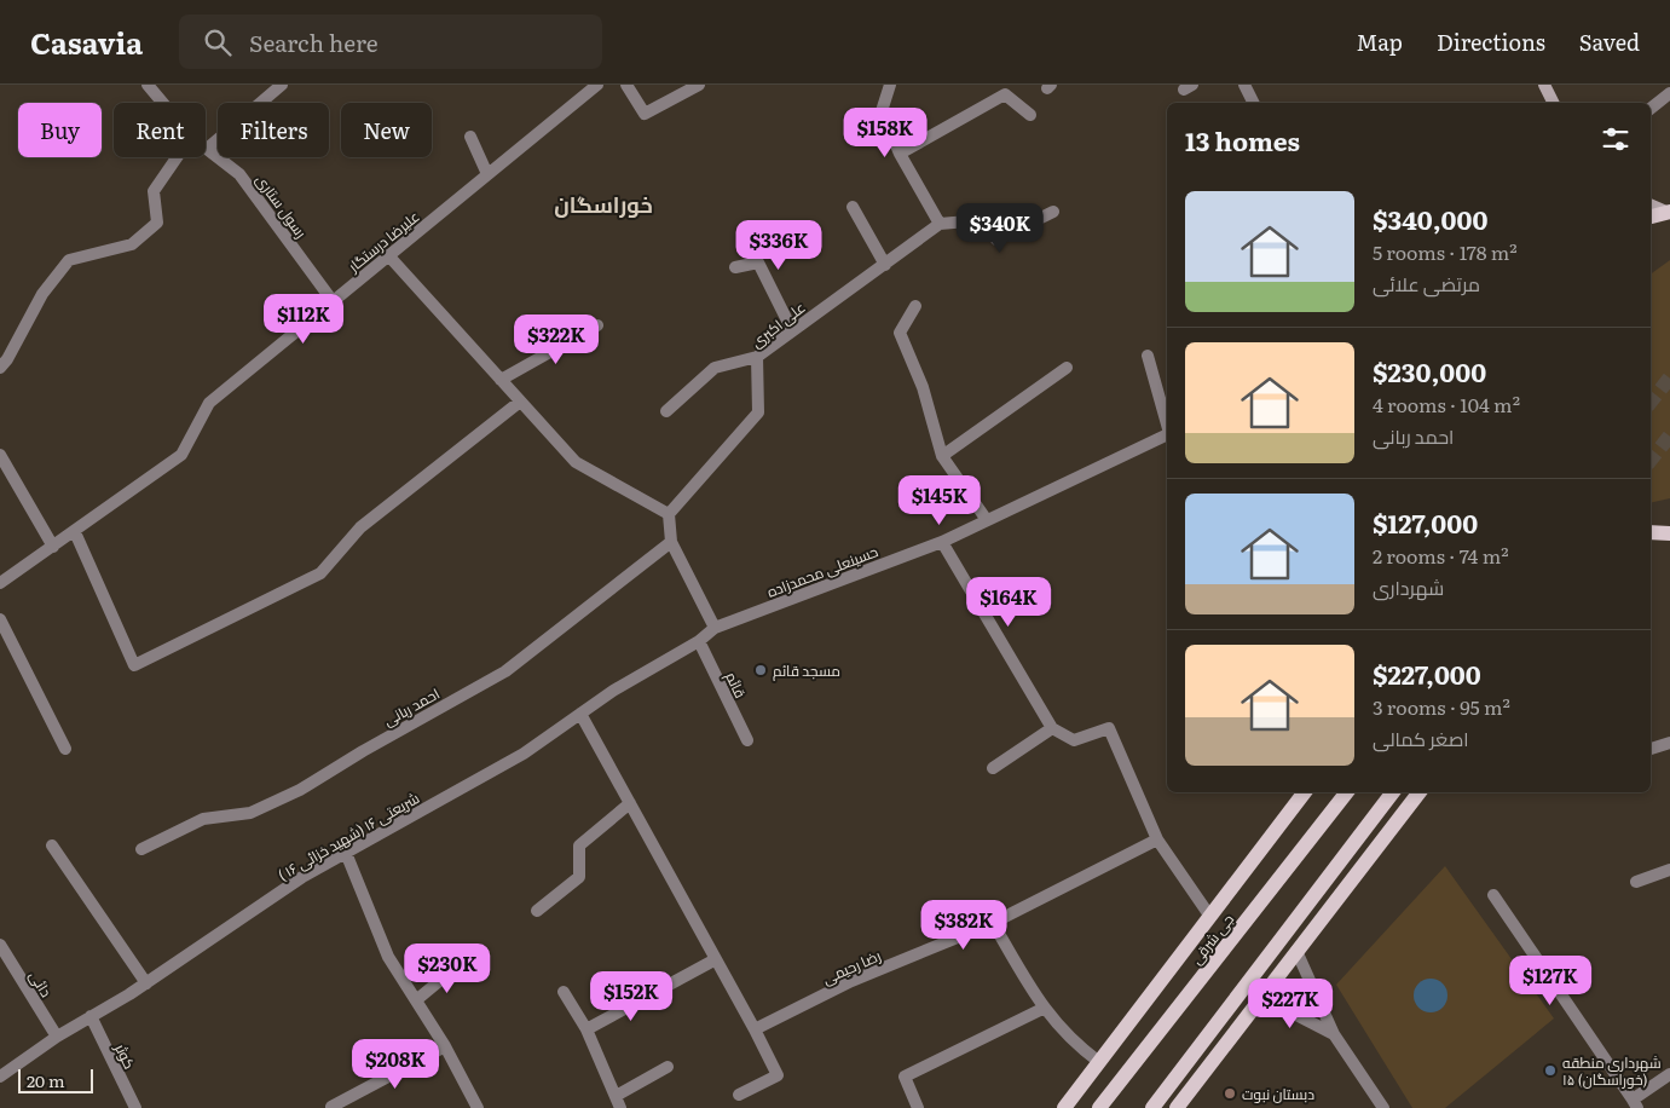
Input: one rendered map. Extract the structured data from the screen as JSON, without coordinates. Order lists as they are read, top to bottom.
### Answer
{
  "streets": {
    "main road": ["جی شرقی"],
    "street": [
      "رسول ستاری",
      "علیرضا درستگار",
      "علی اکبری",
      "حسینعلی محمدزاده",
      "قائم",
      "احمد ربانی",
      "شریعتی ۱۶ (شهید خزائی ۱۶ )",
      "رضا رحیمی",
      "دائی",
      "کوثر"
    ]
  },
  "crossings": [
    ["رسول ستاری", "علیرضا درستگار"],
    ["حسینعلی محمدزاده", "شریعتی ۱۶ (شهید خزائی ۱۶ )"],
    ["قائم", "شریعتی ۱۶ (شهید خزائی ۱۶ )"],
    ["شریعتی ۱۶ (شهید خزائی ۱۶ )", "دائی"],
    ["شریعتی ۱۶ (شهید خزائی ۱۶ )", "کوثر"]
  ],
  "districts": ["خوراسگان"],
  "places": ["مسجد قائم", "شهرداری منطقه ۱۵ (خوراسگان)", "دبستان نبوت"],
  "scale_bar": "20 m",
  "page": {
    "header": "Casavia",
    "search": "Search here",
    "nav": ["Map", "Directions", "Saved"],
    "chip": [
      "Buy",
      "Rent",
      "Filters",
      "New"
    ],
    "heading": "13 homes",
    "price": [
      "$158K",
      "$340K",
      "$336K",
      "$112K",
      "$322K",
      "$145K",
      "$164K",
      "$382K",
      "$230K",
      "$127K",
      "$152K",
      "$227K",
      "$208K"
    ],
    "list": [
      {
        "name": "$340,000",
        "note": "5 rooms · 178 m² · مرتضی علائی"
      },
      {
        "name": "$230,000",
        "note": "4 rooms · 104 m² · احمد ربانی"
      },
      {
        "name": "$127,000",
        "note": "2 rooms · 74 m² · شهرداری"
      },
      {
        "name": "$227,000",
        "note": "3 rooms · 95 m² · اصغر کمالی"
      }
    ],
    "scale": "20 m"
  }
}
